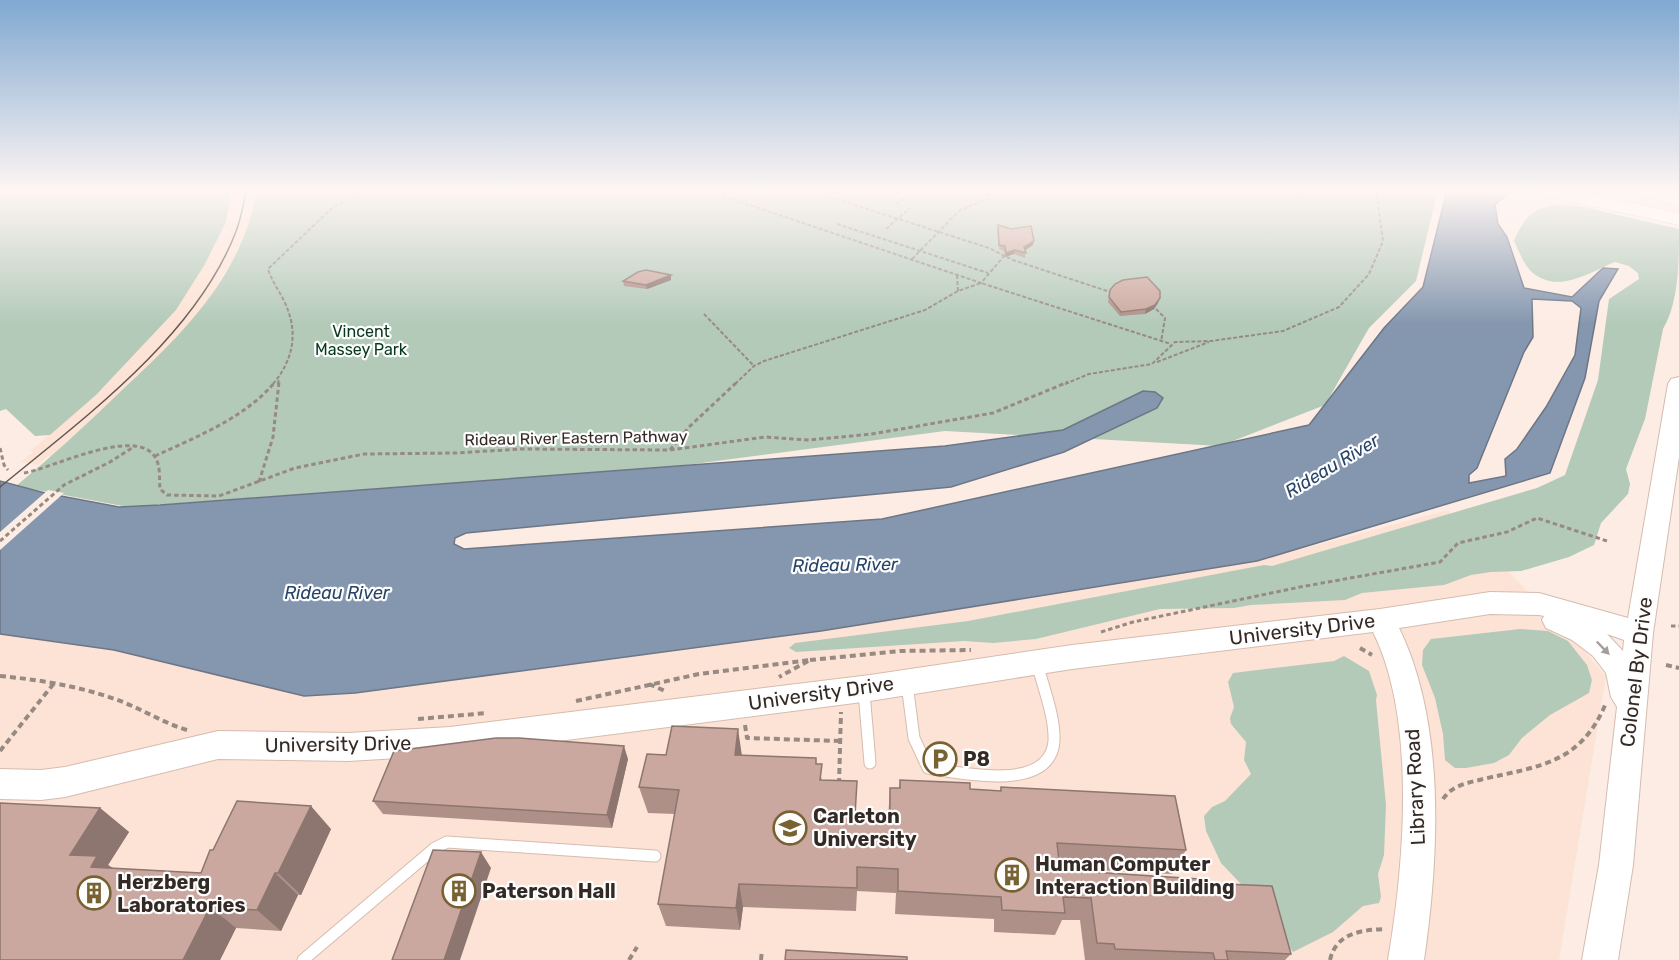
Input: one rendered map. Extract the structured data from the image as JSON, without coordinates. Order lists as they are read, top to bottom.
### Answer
{
  "streets": {
    "street": ["University Drive", "Colonel By Drive", "Library Road"],
    "path": ["Rideau River Eastern Pathway"]
  },
  "crossings": [
    ["University Drive", "Colonel By Drive"],
    ["University Drive", "Library Road"]
  ],
  "water": ["Rideau River"],
  "parks": ["Vincent Massey Park"],
  "places": {
    "parking": ["P8"],
    "school or university": ["Carleton University"],
    "building": ["Human Computer Interaction Building", "Paterson Hall", "Herzberg Laboratories"]
  }
}
